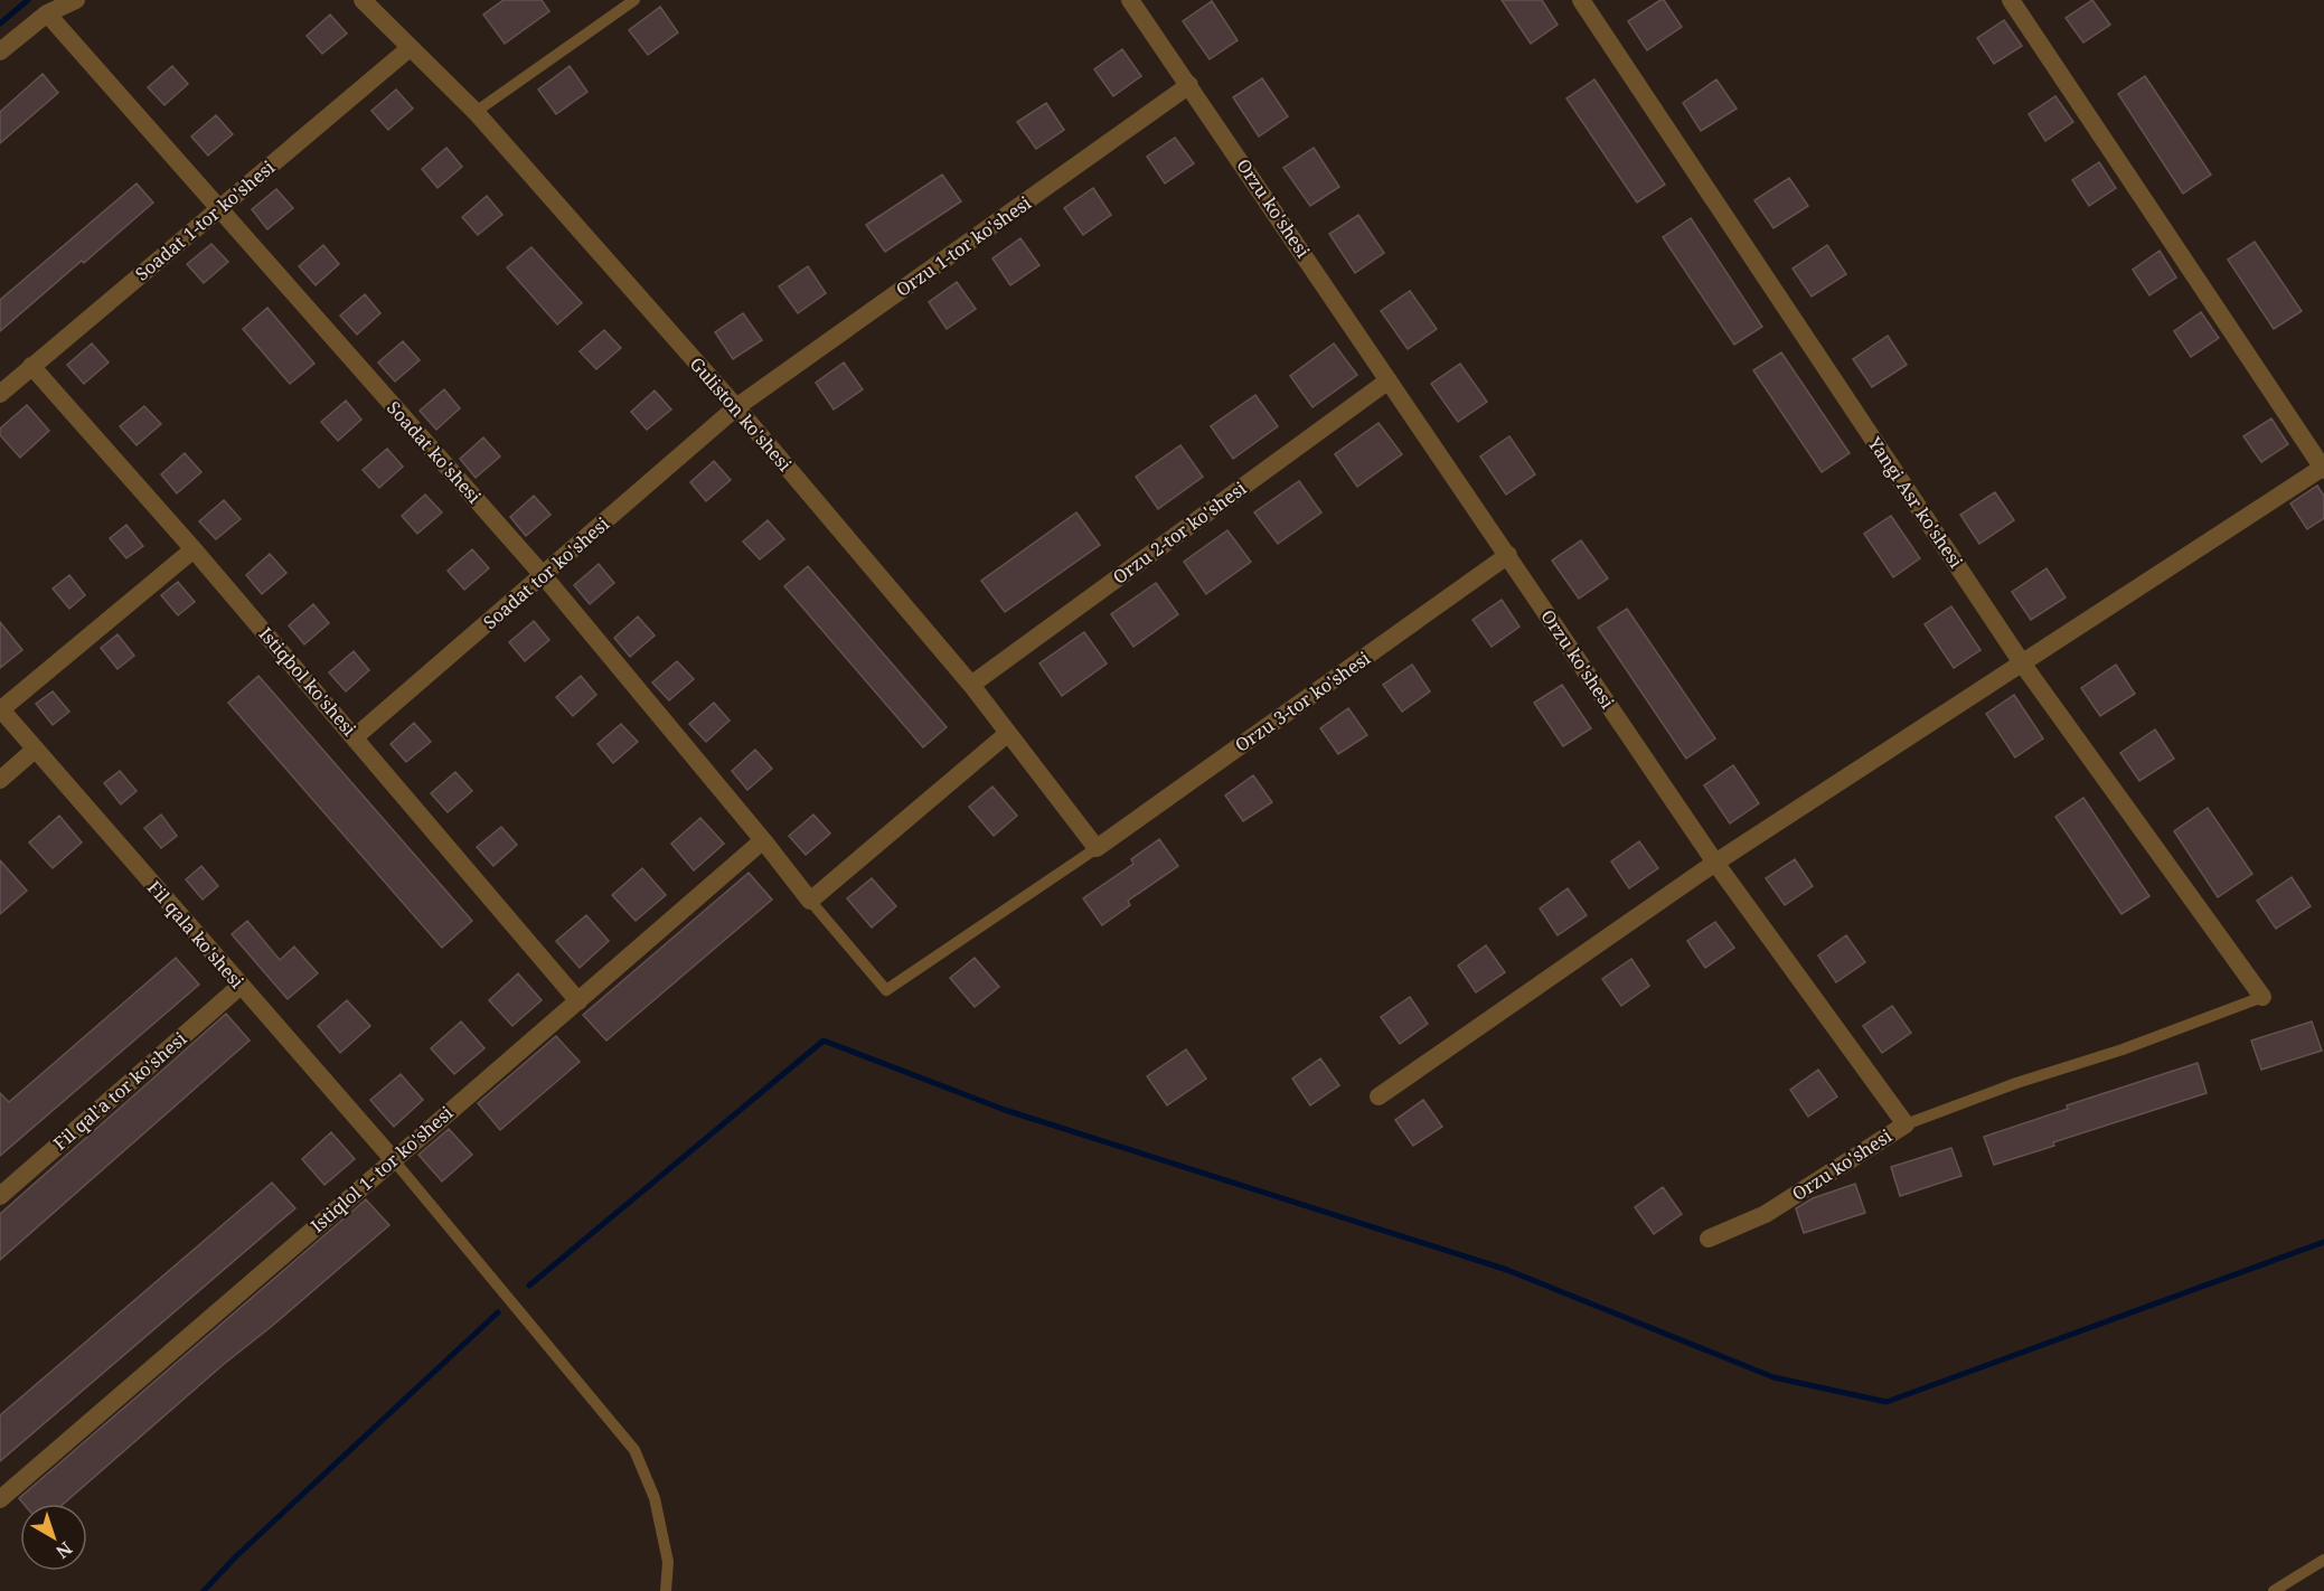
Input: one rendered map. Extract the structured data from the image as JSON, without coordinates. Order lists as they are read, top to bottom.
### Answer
{
  "streets": {
    "street": [
      "Orzu ko'shesi",
      "Soadat 1-tor ko'shesi",
      "Orzu 1-tor ko'shesi",
      "Guliston ko'shesi",
      "Soadat ko'shesi",
      "Yangi Asr ko'shesi",
      "Orzu 2-tor ko'shesi",
      "Soadat tor ko'shesi",
      "Istiqbol ko'shesi",
      "Orzu 3-tor ko'shesi",
      "Fil qala ko'shesi",
      "Fil qal'a tor ko'shesi",
      "Istiqlol 1- tor ko'shesi"
    ]
  },
  "crossings": [
    ["Orzu ko'shesi", "Orzu 1-tor ko'shesi"],
    ["Orzu ko'shesi", "Orzu 2-tor ko'shesi"],
    ["Orzu ko'shesi", "Orzu 3-tor ko'shesi"],
    ["Soadat 1-tor ko'shesi", "Guliston ko'shesi"],
    ["Soadat 1-tor ko'shesi", "Soadat ko'shesi"],
    ["Soadat 1-tor ko'shesi", "Istiqbol ko'shesi"],
    ["Orzu 1-tor ko'shesi", "Guliston ko'shesi"],
    ["Orzu 1-tor ko'shesi", "Soadat tor ko'shesi"],
    ["Guliston ko'shesi", "Orzu 2-tor ko'shesi"],
    ["Guliston ko'shesi", "Soadat tor ko'shesi"],
    ["Guliston ko'shesi", "Orzu 3-tor ko'shesi"],
    ["Soadat ko'shesi", "Soadat tor ko'shesi"],
    ["Soadat ko'shesi", "Istiqlol 1- tor ko'shesi"],
    ["Soadat tor ko'shesi", "Istiqbol ko'shesi"],
    ["Istiqbol ko'shesi", "Istiqlol 1- tor ko'shesi"],
    ["Fil qala ko'shesi", "Fil qal'a tor ko'shesi"],
    ["Fil qala ko'shesi", "Istiqlol 1- tor ko'shesi"]
  ],
  "north": "bottom right"
}
